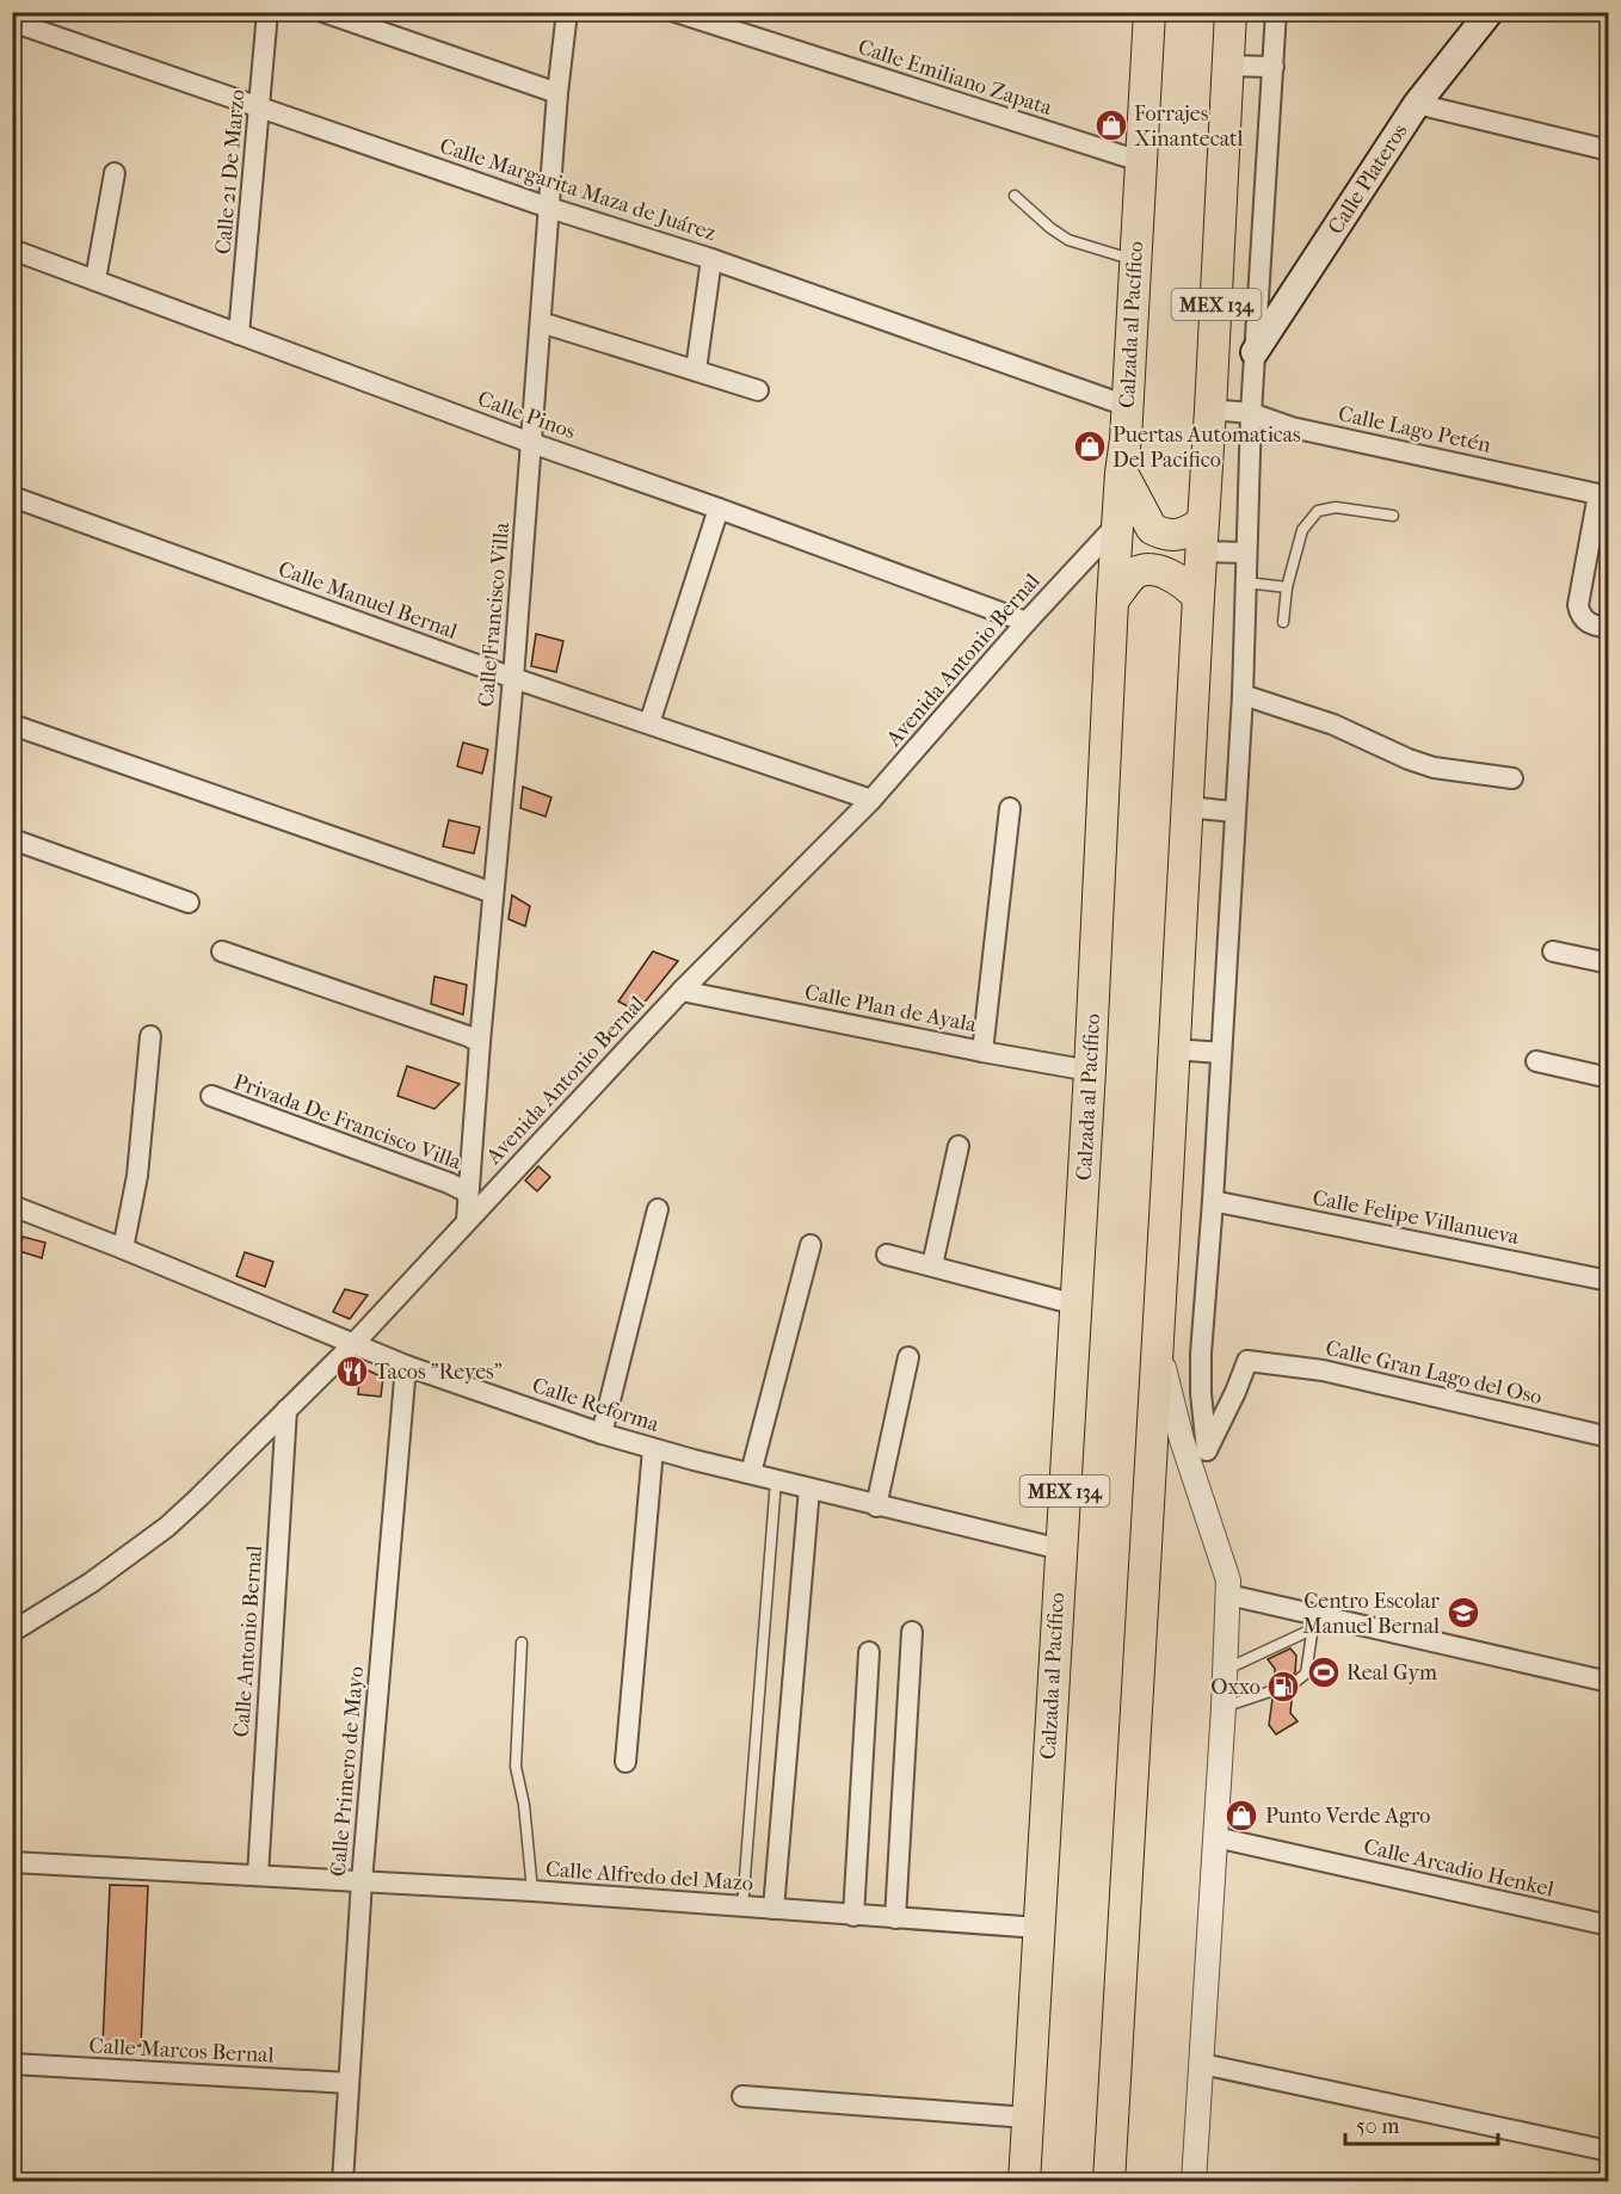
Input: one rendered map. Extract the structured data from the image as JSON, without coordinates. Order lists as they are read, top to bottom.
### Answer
{
  "streets": {
    "main road": ["Calle Plateros", "MEX 134", "Calzada al Pacífico"],
    "street": [
      "Calle Emiliano Zapata",
      "Calle 21 De Marzo",
      "Calle Margarita Maza de Juárez",
      "Calle Pinos",
      "Calle Lago Petén",
      "Calle Manuel Bernal",
      "Calle Francisco Villa",
      "Avenida Antonio Bernal",
      "Calle Plan de Ayala",
      "Privada De Francisco Villa",
      "Calle Felipe Villanueva",
      "Calle Gran Lago del Oso",
      "Calle Reforma",
      "Calle Antonio Bernal",
      "Calle Primero de Mayo",
      "Calle Arcadio Henkel",
      "Calle Alfredo del Mazo",
      "Calle Marcos Bernal"
    ]
  },
  "crossings": [
    ["Calle Emiliano Zapata", "Calzada al Pacífico"],
    ["Calle 21 De Marzo", "Calle Margarita Maza de Juárez"],
    ["Calle 21 De Marzo", "Calle Pinos"],
    ["Calle Margarita Maza de Juárez", "Calzada al Pacífico"],
    ["Calle Margarita Maza de Juárez", "Calle Francisco Villa"],
    ["MEX 134", "Calle Lago Petén"],
    ["Calzada al Pacífico", "Avenida Antonio Bernal"],
    ["Calzada al Pacífico", "Calle Plan de Ayala"],
    ["Calzada al Pacífico", "Calle Reforma"],
    ["Calzada al Pacífico", "Calle Alfredo del Mazo"],
    ["Calle Pinos", "Calle Francisco Villa"],
    ["Calle Pinos", "Avenida Antonio Bernal"],
    ["Calle Manuel Bernal", "Calle Francisco Villa"],
    ["Calle Manuel Bernal", "Avenida Antonio Bernal"],
    ["Calle Francisco Villa", "Avenida Antonio Bernal"],
    ["Calle Francisco Villa", "Privada De Francisco Villa"],
    ["Avenida Antonio Bernal", "Calle Plan de Ayala"],
    ["Avenida Antonio Bernal", "Calle Reforma"],
    ["Avenida Antonio Bernal", "Calle Antonio Bernal"],
    ["Calle Reforma", "Calle Primero de Mayo"],
    ["Calle Antonio Bernal", "Calle Alfredo del Mazo"],
    ["Calle Primero de Mayo", "Calle Alfredo del Mazo"],
    ["Calle Primero de Mayo", "Calle Marcos Bernal"]
  ],
  "places": {
    "shop": ["Forrajes Xinantecatl", "Puertas Automaticas Del Pacifico", "Punto Verde Agro"],
    "restaurant": ["Tacos \"Reyes\""],
    "school or university": ["Centro Escolar Manuel Bernal"],
    "sports": ["Real Gym"],
    "fuel station": ["Oxxo"]
  },
  "scale_bar": "50 m"
}
